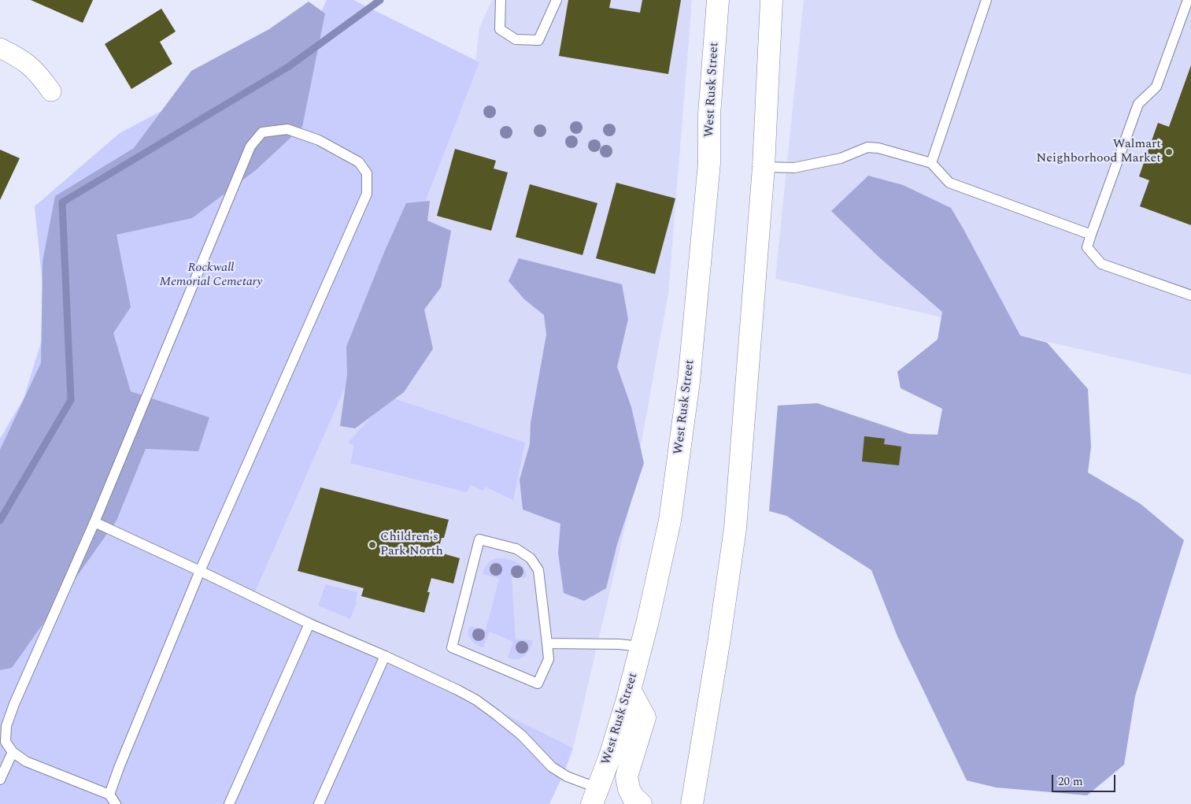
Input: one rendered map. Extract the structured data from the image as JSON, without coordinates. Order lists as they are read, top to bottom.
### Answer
{
  "streets": {
    "main road": ["West Rusk Street"]
  },
  "parks": ["Rockwall Memorial Cemetary"],
  "places": ["Walmart Neighborhood Market", "Children's Park North"],
  "scale_bar": "20 m"
}
